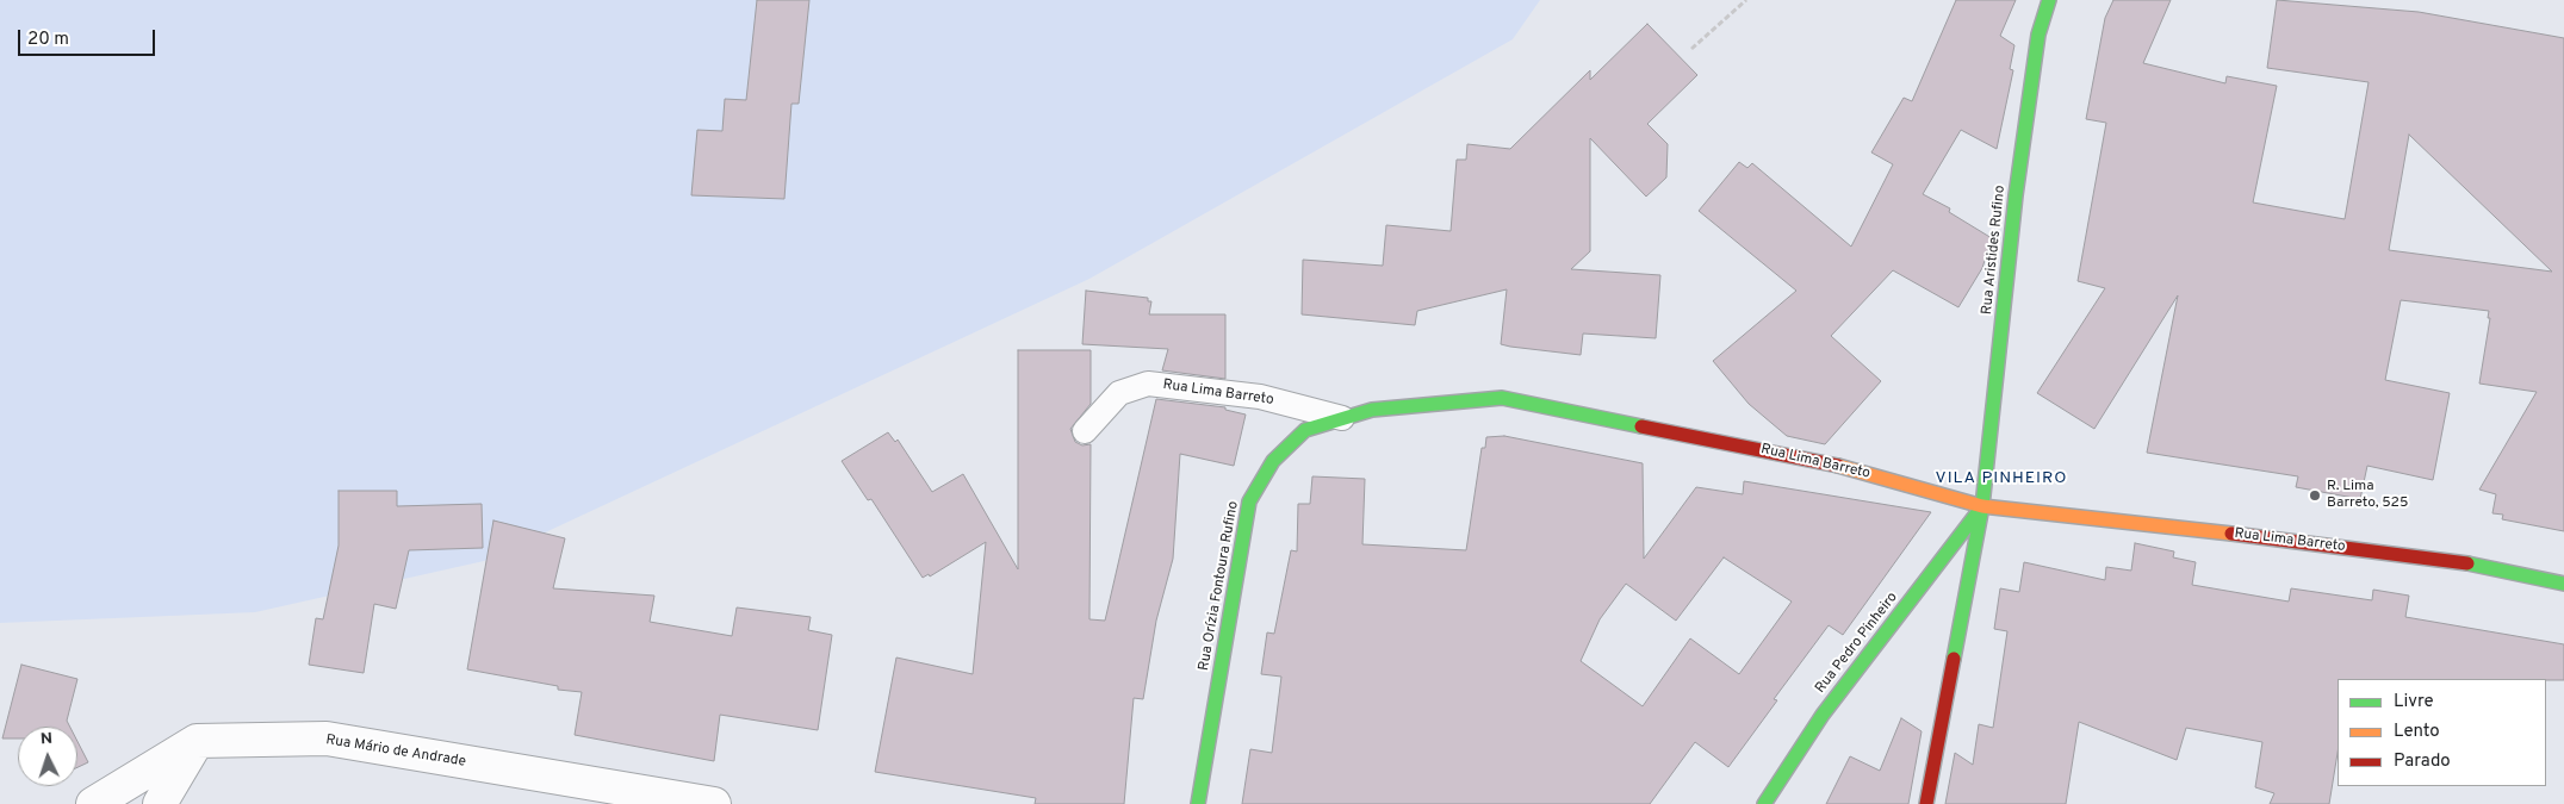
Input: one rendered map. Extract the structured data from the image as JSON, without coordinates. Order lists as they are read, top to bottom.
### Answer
{
  "streets": {
    "street": [
      "Rua Aristides Rufino",
      "Rua Lima Barreto",
      "Rua Orízia Fontoura Rufino",
      "Rua Pedro Pinheiro",
      "Rua Mário de Andrade"
    ]
  },
  "crossings": [
    ["Rua Aristides Rufino", "Rua Lima Barreto"],
    ["Rua Aristides Rufino", "Rua Pedro Pinheiro"],
    ["Rua Lima Barreto", "Rua Orízia Fontoura Rufino"],
    ["Rua Lima Barreto", "Rua Pedro Pinheiro"]
  ],
  "districts": ["VILA PINHEIRO"],
  "places": ["R. Lima Barreto, 525"],
  "legend": ["Livre", "Lento", "Parado"],
  "scale_bar": "20 m",
  "north": "top"
}
